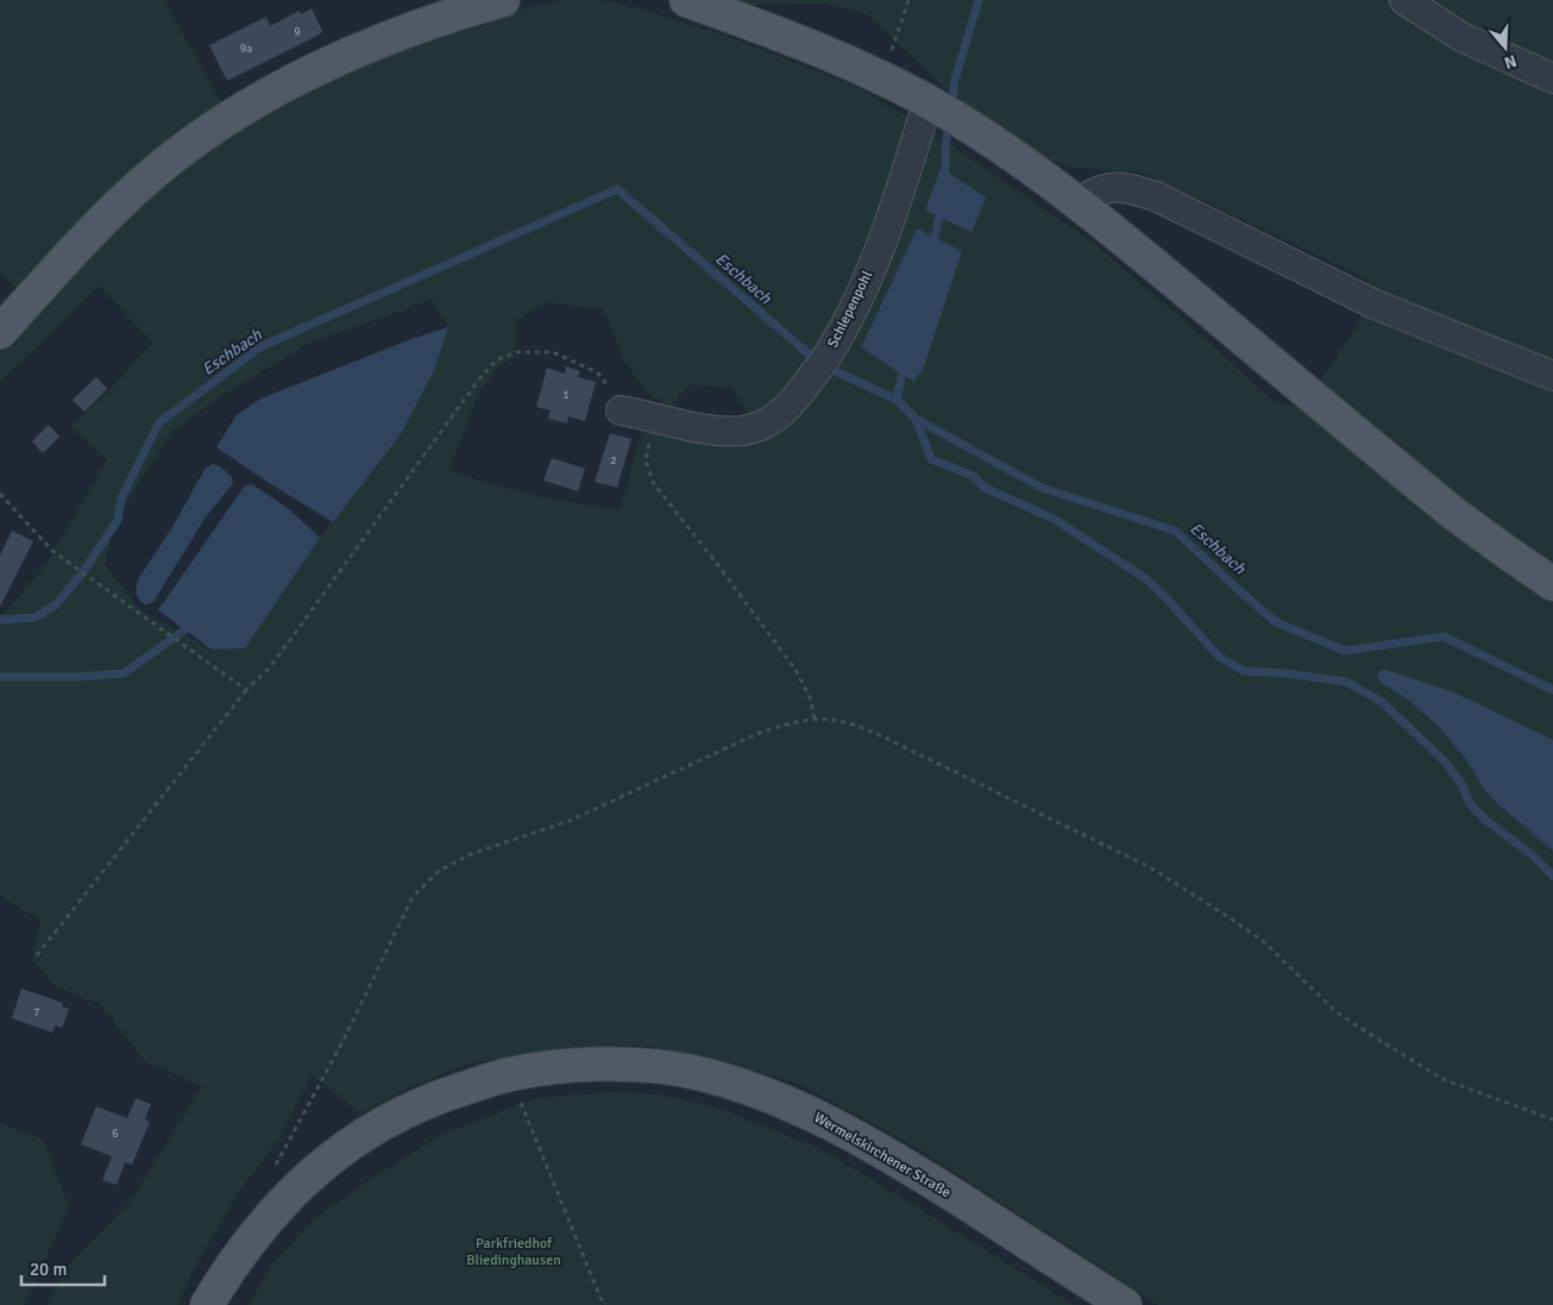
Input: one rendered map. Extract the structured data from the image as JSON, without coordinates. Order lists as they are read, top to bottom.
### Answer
{
  "streets": {
    "main road": ["Wermelskirchener Straße"],
    "street": ["Schlepenpohl"]
  },
  "water": ["Eschbach"],
  "parks": ["Parkfriedhof Bliedinghausen"],
  "house_numbers": [
    "9",
    "9a",
    "1",
    "2",
    "7",
    "6"
  ],
  "scale_bar": "20 m",
  "north": "bottom"
}
